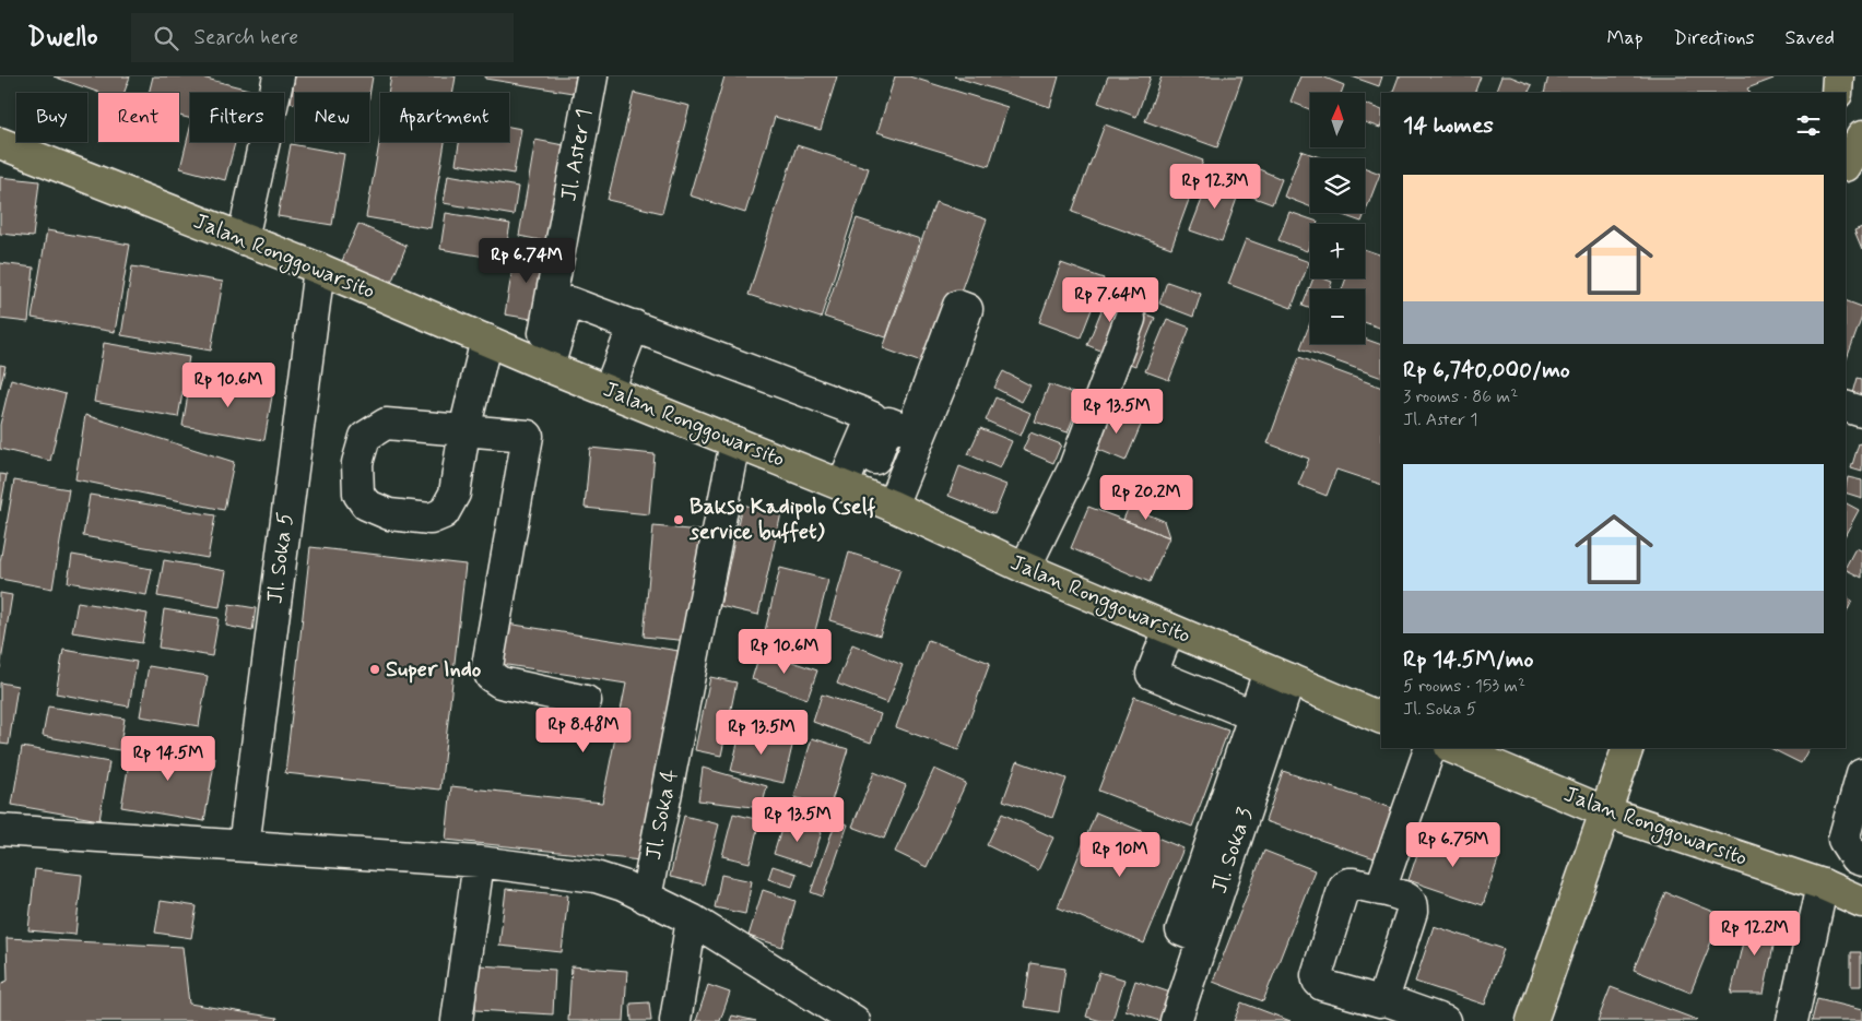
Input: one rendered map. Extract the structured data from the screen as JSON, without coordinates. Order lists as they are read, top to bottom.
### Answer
{
  "streets": {
    "main road": ["Jalan Ronggowarsito"],
    "street": [
      "Jl. Aster 1",
      "Jl. Soka 5",
      "Jl. Soka 4",
      "Jl. Soka 3"
    ]
  },
  "crossings": [
    ["Jl. Aster 1", "Jalan Ronggowarsito"],
    ["Jalan Ronggowarsito", "Jl. Soka 5"],
    ["Jalan Ronggowarsito", "Jl. Soka 4"],
    ["Jalan Ronggowarsito", "Jl. Soka 3"]
  ],
  "places": ["Bakso Kadipolo (self service buffet)", "Super Indo"],
  "north": "top",
  "page": {
    "header": "Dwello",
    "search": "Search here",
    "nav": ["Map", "Directions", "Saved"],
    "map_buttons": ["+", "−"],
    "chip": [
      "Buy",
      "Rent",
      "Filters",
      "New",
      "Apartment"
    ],
    "heading": "14 homes",
    "list": [
      {
        "name": "Rp 6,740,000/mo",
        "note": "3 rooms · 86 m² · Jl. Aster 1"
      },
      {
        "name": "Rp 14.5M/mo",
        "note": "5 rooms · 153 m² · Jl. Soka 5"
      }
    ],
    "price": [
      "Rp 12.3M",
      "Rp 6.74M",
      "Rp 7.64M",
      "Rp 10.6M",
      "Rp 13.5M",
      "Rp 20.2M",
      "Rp 10.6M",
      "Rp 8.48M",
      "Rp 13.5M",
      "Rp 14.5M",
      "Rp 13.5M",
      "Rp 6.75M",
      "Rp 10M",
      "Rp 12.2M"
    ]
  }
}
